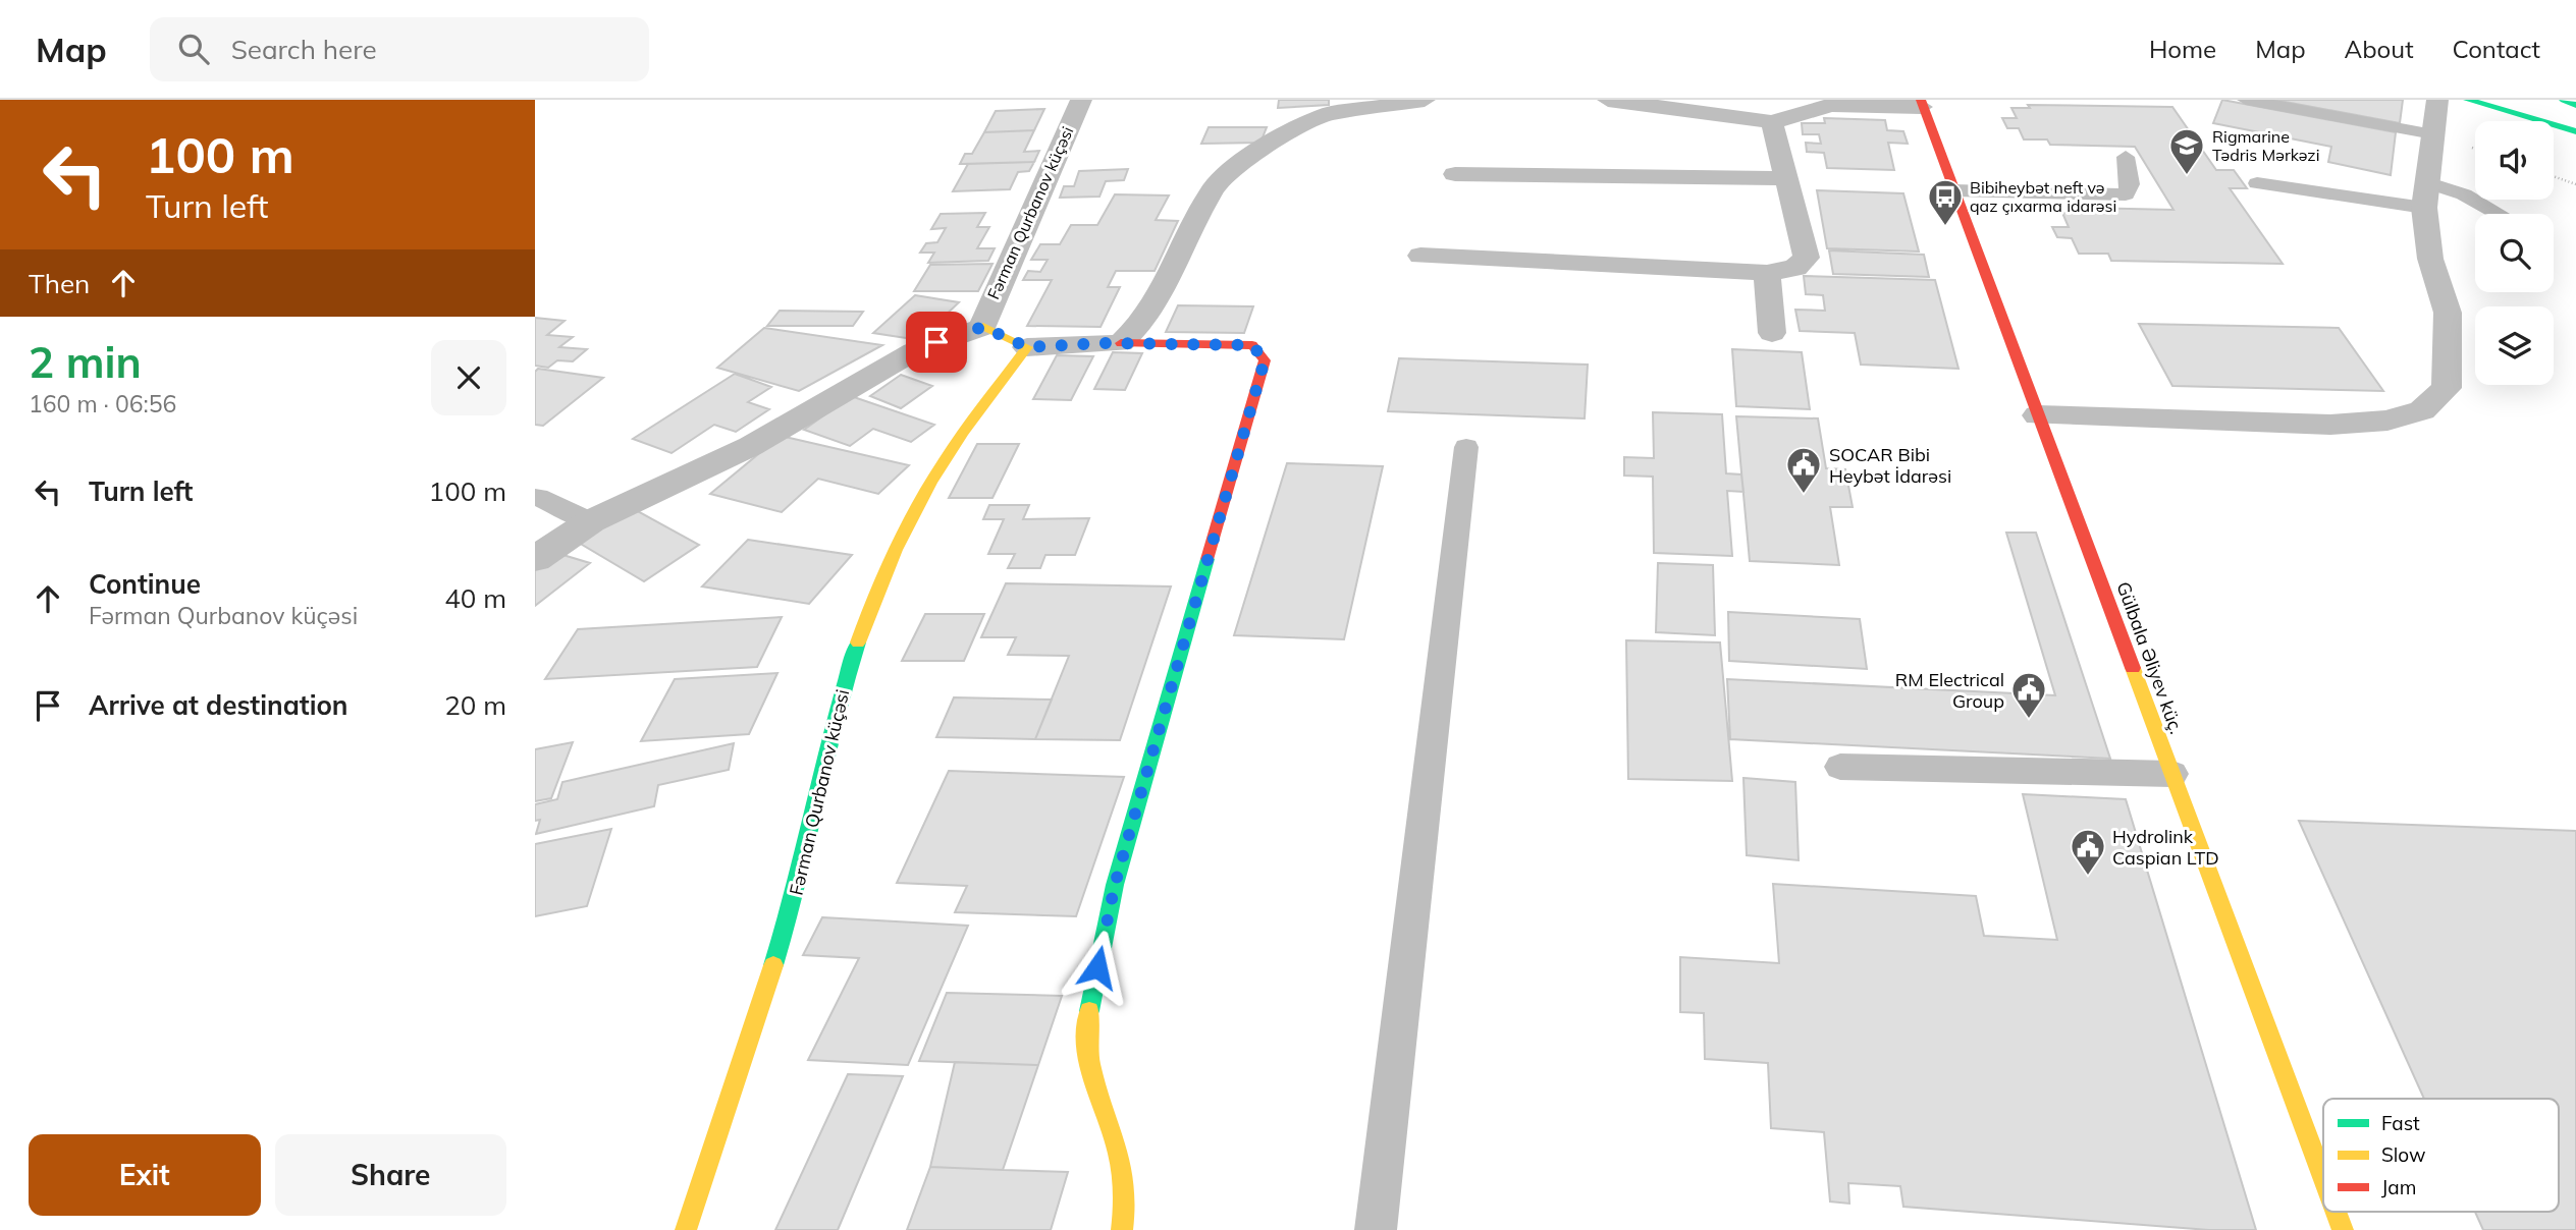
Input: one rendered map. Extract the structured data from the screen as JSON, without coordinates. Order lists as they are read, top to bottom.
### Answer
{
  "streets": {
    "street": ["Fərman Qurbanov küçəsi", "Gülbala Əliyev küç."]
  },
  "places": {
    "school or university": ["Rigmarine Tədris Mərkəzi"],
    "bus stop": ["Bibiheybət neft və qaz çıxarma idarəsi"],
    "public building": ["SOCAR Bibi Heybət İdarəsi", "RM Electrical Group", "Hydrolink Caspian LTD"]
  },
  "legend": ["Fast", "Slow", "Jam"],
  "page": {
    "header": "Map",
    "search": "Search here",
    "nav": [
      "Home",
      "Map",
      "About",
      "Contact"
    ],
    "turn": ["100 m", "Turn left"],
    "then": "Then",
    "heading": ["2 min", "160 m · 06:56"],
    "list": [
      {
        "name": "Turn left",
        "value": "100 m"
      },
      {
        "name": "Continue",
        "note": "Fərman Qurbanov küçəsi",
        "value": "40 m"
      },
      {
        "name": "Arrive at destination",
        "value": "20 m"
      }
    ],
    "buttons": ["Exit", "Share"]
  }
}
